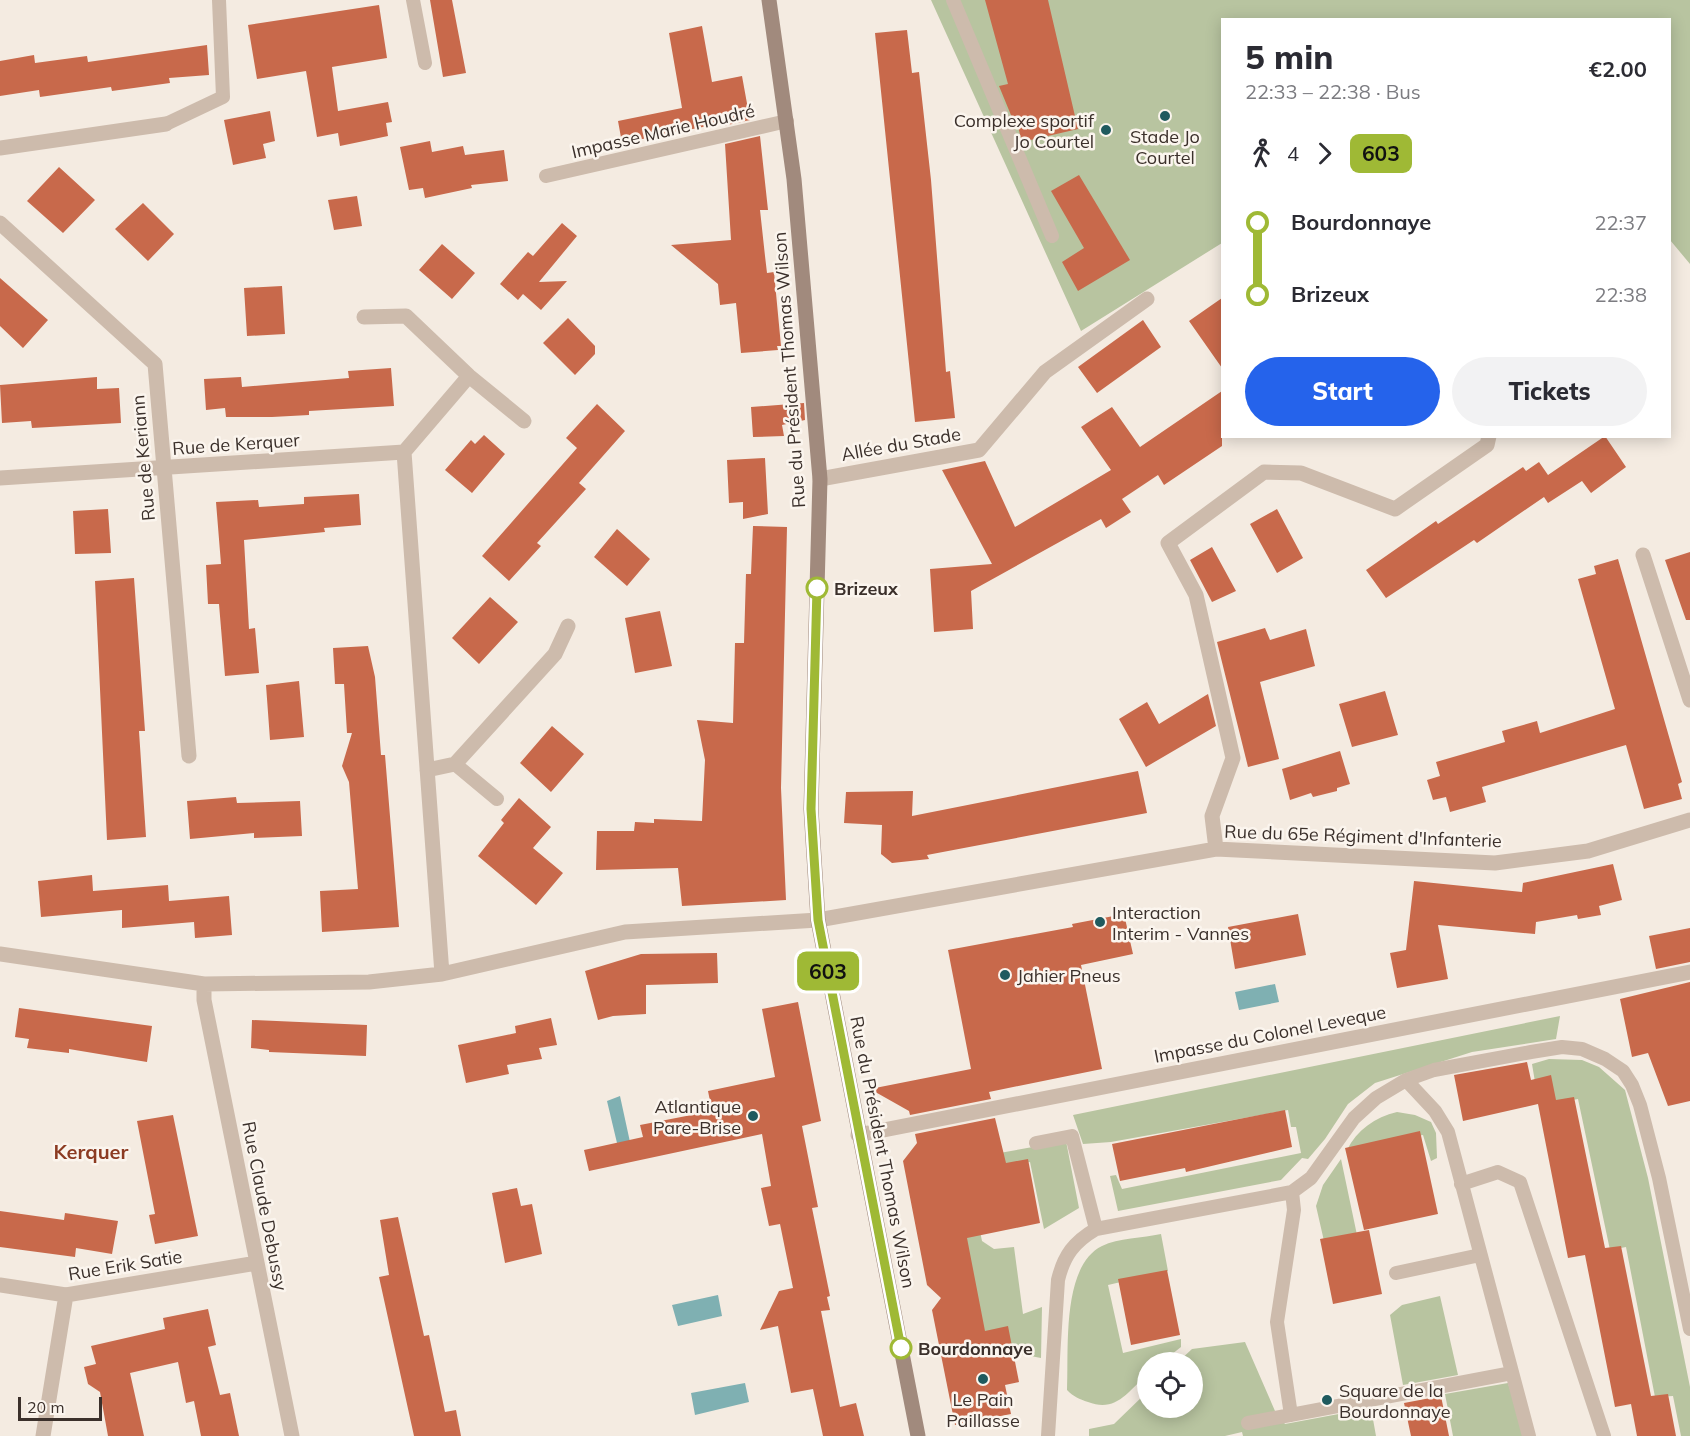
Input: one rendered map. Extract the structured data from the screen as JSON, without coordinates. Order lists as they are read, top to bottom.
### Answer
{
  "streets": {
    "street": [
      "Rue du Président Thomas Wilson",
      "Rue de Kerquer",
      "Allée du Stade",
      "Rue de Keriann",
      "Rue du 65e Régiment d'Infanterie",
      "Impasse du Colonel Leveque",
      "Rue Claude Debussy",
      "Rue Erik Satie"
    ],
    "lane": ["Impasse Marie Houdré"]
  },
  "crossings": [
    ["Impasse Marie Houdré", "Rue du Président Thomas Wilson"],
    ["Rue du Président Thomas Wilson", "Allée du Stade"],
    ["Rue du Président Thomas Wilson", "Rue du 65e Régiment d'Infanterie"],
    ["Rue du Président Thomas Wilson", "Impasse du Colonel Leveque"],
    ["Rue de Kerquer", "Rue de Keriann"],
    ["Rue du 65e Régiment d'Infanterie", "Rue Claude Debussy"],
    ["Rue Claude Debussy", "Rue Erik Satie"]
  ],
  "districts": ["Kerquer"],
  "places": [
    "Stade Jo Courtel",
    "Complexe sportif Jo Courtel",
    "Brizeux",
    "Interaction Interim - Vannes",
    "Jahier Pneus",
    "Atlantique Pare-Brise",
    "Bourdonnaye",
    "Le Pain Paillasse",
    "Square de la Bourdonnaye"
  ],
  "lines": ["bus line 603"],
  "scale_bar": "20 m",
  "page": {
    "on_map": "603",
    "heading": ["5 min", "22:33 – 22:38 · Bus", "€2.00"],
    "legs": ["4", "603"],
    "list": [
      {
        "name": "Bourdonnaye",
        "value": "22:37"
      },
      {
        "name": "Brizeux",
        "value": "22:38"
      }
    ],
    "buttons": ["Start", "Tickets"],
    "scale": "20 m"
  }
}
